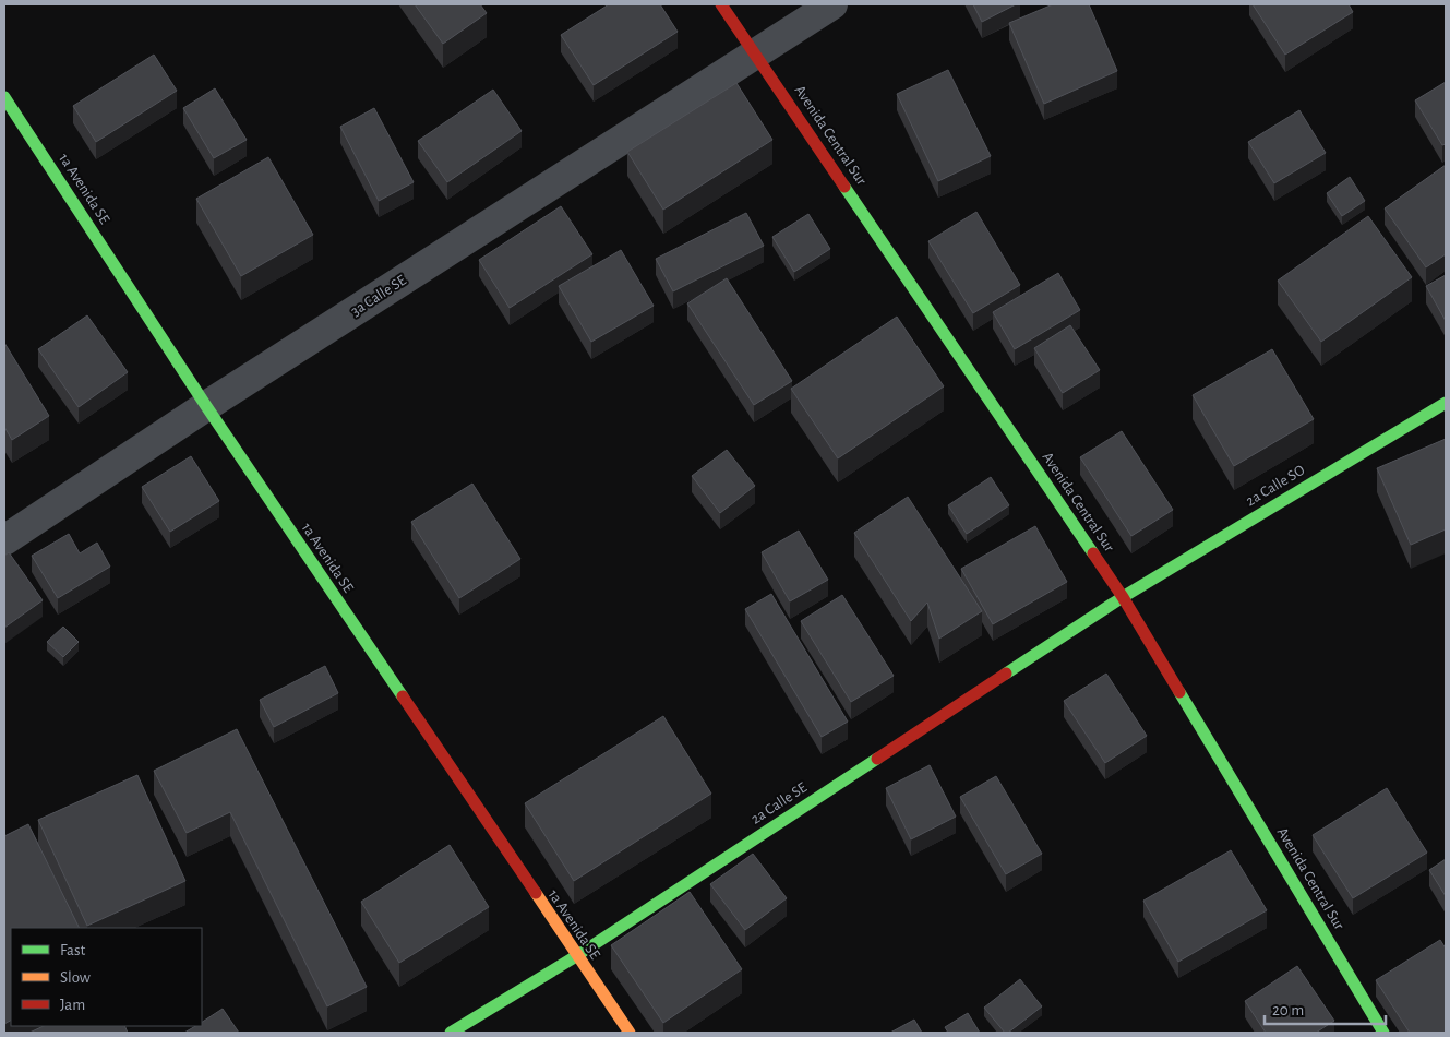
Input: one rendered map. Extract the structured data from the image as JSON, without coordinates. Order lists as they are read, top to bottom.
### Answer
{
  "streets": {
    "street": [
      "Avenida Central Sur",
      "1a Avenida SE",
      "3a Calle SE",
      "2a Calle SO",
      "2a Calle SE"
    ]
  },
  "crossings": [
    ["Avenida Central Sur", "3a Calle SE"],
    ["Avenida Central Sur", "2a Calle SO"],
    ["Avenida Central Sur", "2a Calle SE"],
    ["1a Avenida SE", "3a Calle SE"],
    ["1a Avenida SE", "2a Calle SE"],
    ["2a Calle SO", "2a Calle SE"]
  ],
  "legend": ["Fast", "Slow", "Jam"],
  "scale_bar": "20 m"
}
